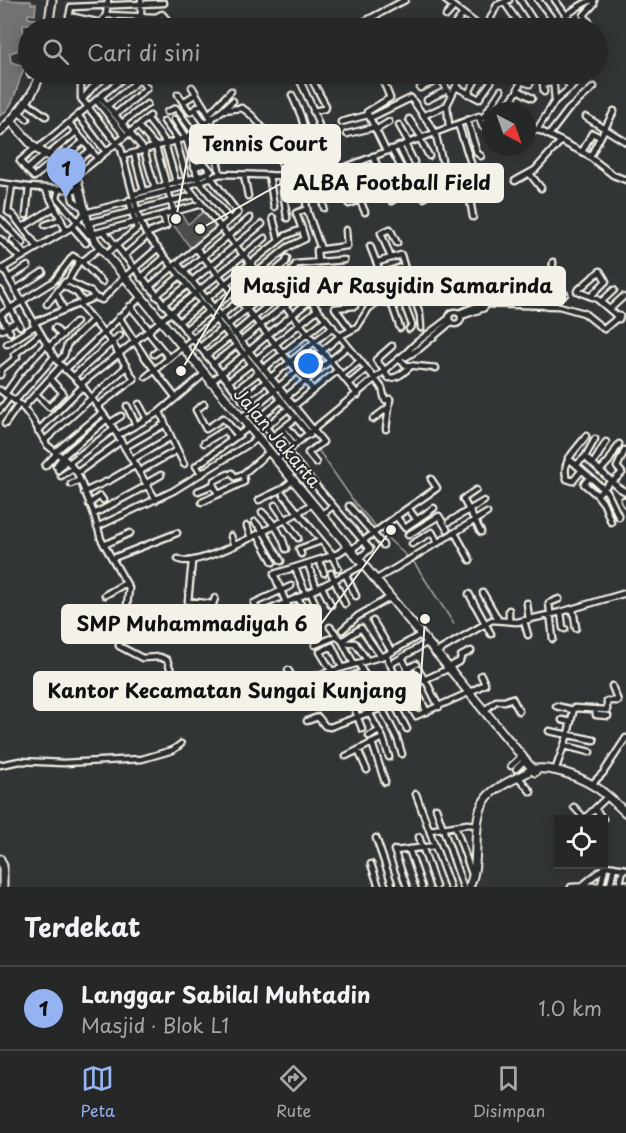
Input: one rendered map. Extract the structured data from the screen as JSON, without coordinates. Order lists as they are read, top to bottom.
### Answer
{
  "streets": {
    "main road": ["Jalan Jakarta"]
  },
  "places": [
    "Tennis Court",
    "ALBA Football Field",
    "Masjid Ar Rasyidin Samarinda",
    "SMP Muhammadiyah 6",
    "Kantor Kecamatan Sungai Kunjang"
  ],
  "north": "bottom right",
  "page": {
    "search": "Cari di sini",
    "pins": "1",
    "heading": "Terdekat",
    "list": [
      {
        "mark": "1",
        "name": "Langgar Sabilal Muhtadin",
        "note": "Masjid · Blok L1",
        "value": "1.0 km"
      }
    ],
    "nav": ["Peta", "Rute", "Disimpan"]
  }
}
